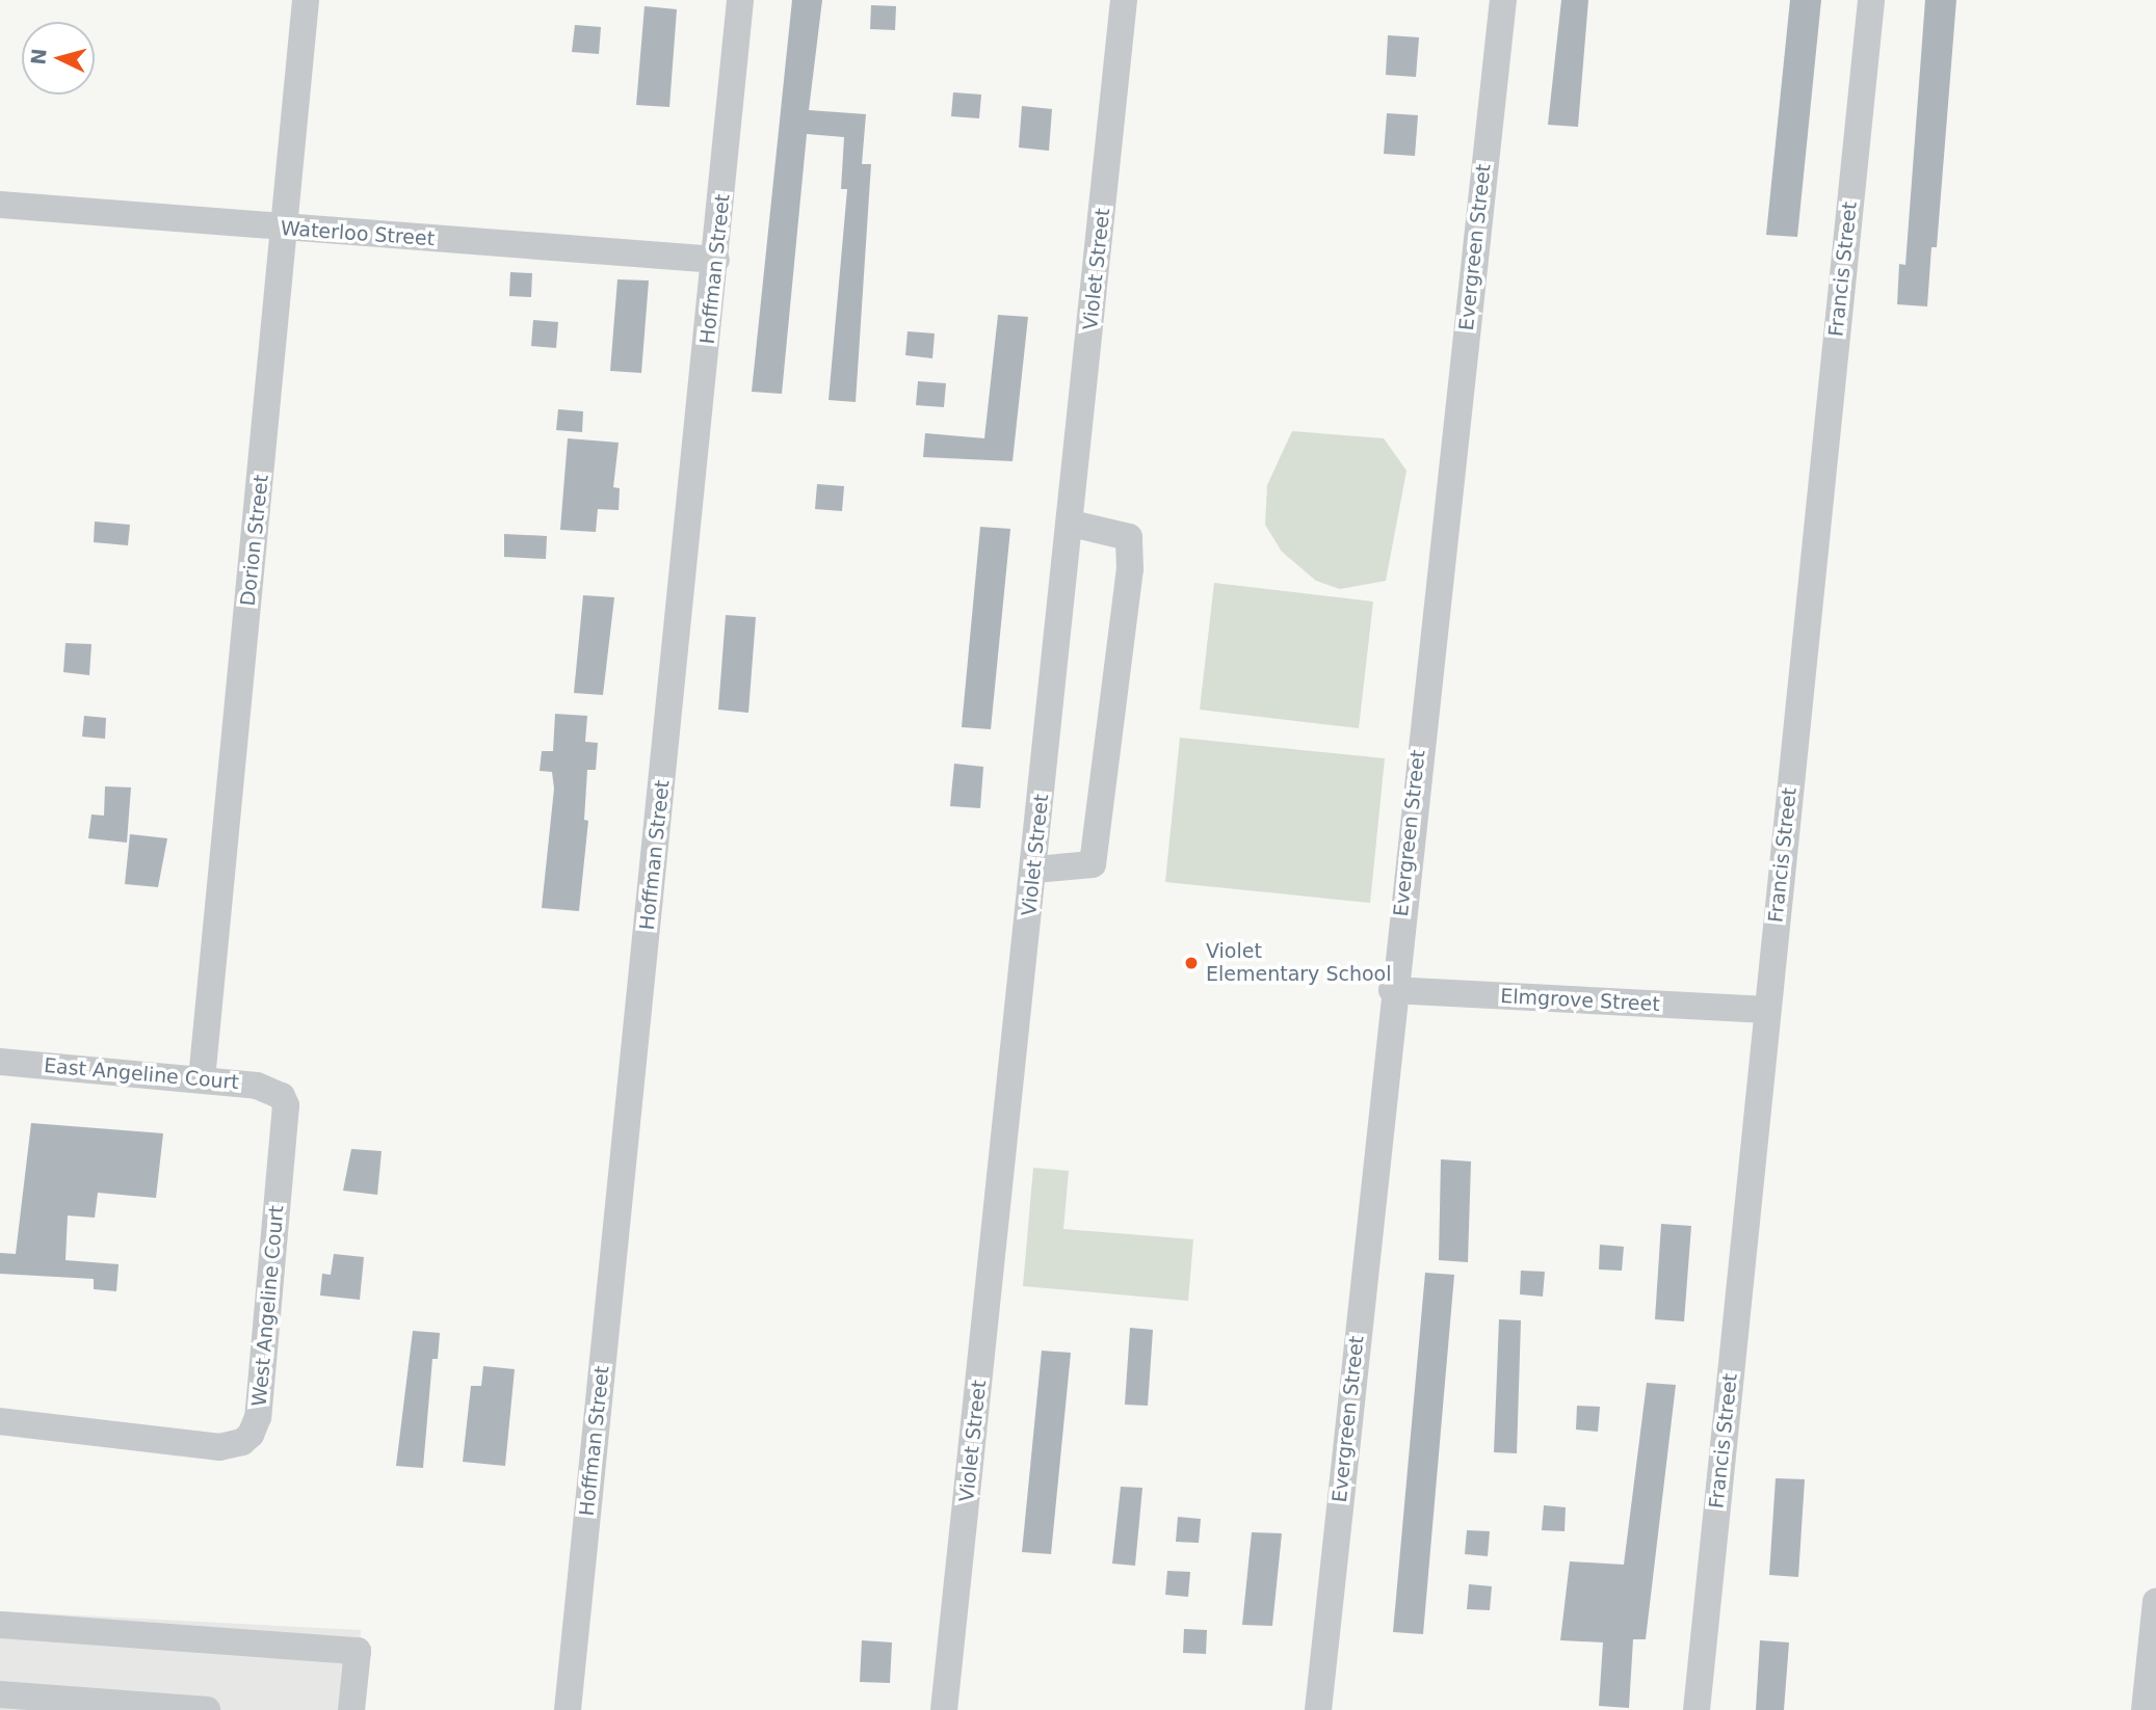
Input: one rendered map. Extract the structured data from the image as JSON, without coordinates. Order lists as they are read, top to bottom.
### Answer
{
  "streets": {
    "street": [
      "Waterloo Street",
      "Evergreen Street",
      "Hoffman Street",
      "Violet Street",
      "Francis Street",
      "Dorion Street",
      "Elmgrove Street",
      "East Angeline Court",
      "West Angeline Court"
    ]
  },
  "crossings": [
    ["Waterloo Street", "Hoffman Street"],
    ["Waterloo Street", "Dorion Street"],
    ["Evergreen Street", "Elmgrove Street"],
    ["Francis Street", "Elmgrove Street"],
    ["Dorion Street", "East Angeline Court"],
    ["East Angeline Court", "West Angeline Court"]
  ],
  "places": ["Violet Elementary School"],
  "north": "left"
}
